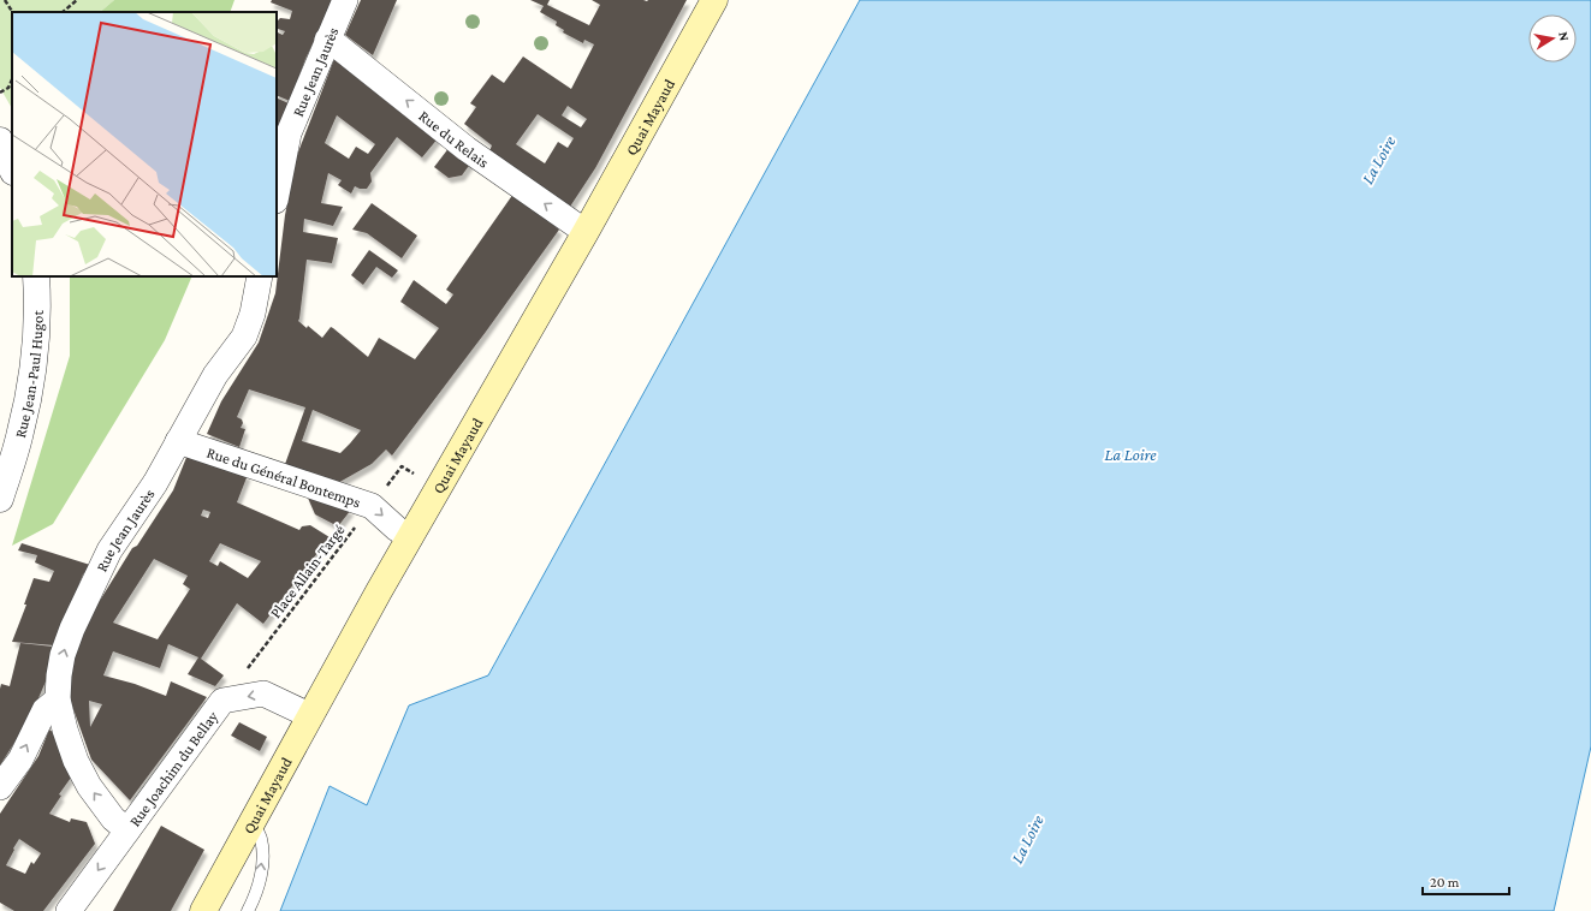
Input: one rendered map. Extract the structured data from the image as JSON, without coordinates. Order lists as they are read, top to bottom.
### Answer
{
  "streets": {
    "main road": ["Quai Mayaud"],
    "street": [
      "Rue Jean Jaurès",
      "Rue du Relais",
      "Rue Jean-Paul Hugot",
      "Rue du Général Bontemps",
      "Rue Joachim du Bellay"
    ],
    "path": ["Place Allain-Targé"]
  },
  "crossings": [
    ["Rue Jean Jaurès", "Rue du Relais"],
    ["Rue Jean Jaurès", "Rue du Général Bontemps"],
    ["Rue Jean Jaurès", "Rue Joachim du Bellay"],
    ["Quai Mayaud", "Rue du Relais"],
    ["Quai Mayaud", "Rue du Général Bontemps"],
    ["Quai Mayaud", "Place Allain-Targé"],
    ["Quai Mayaud", "Rue Joachim du Bellay"],
    ["Rue du Général Bontemps", "Place Allain-Targé"],
    ["Place Allain-Targé", "Rue Joachim du Bellay"]
  ],
  "one_way": ["Rue Jean Jaurès", "Rue du Relais", "Rue Joachim du Bellay"],
  "water": ["La Loire"],
  "scale_bar": "20 m",
  "north": "right"
}
